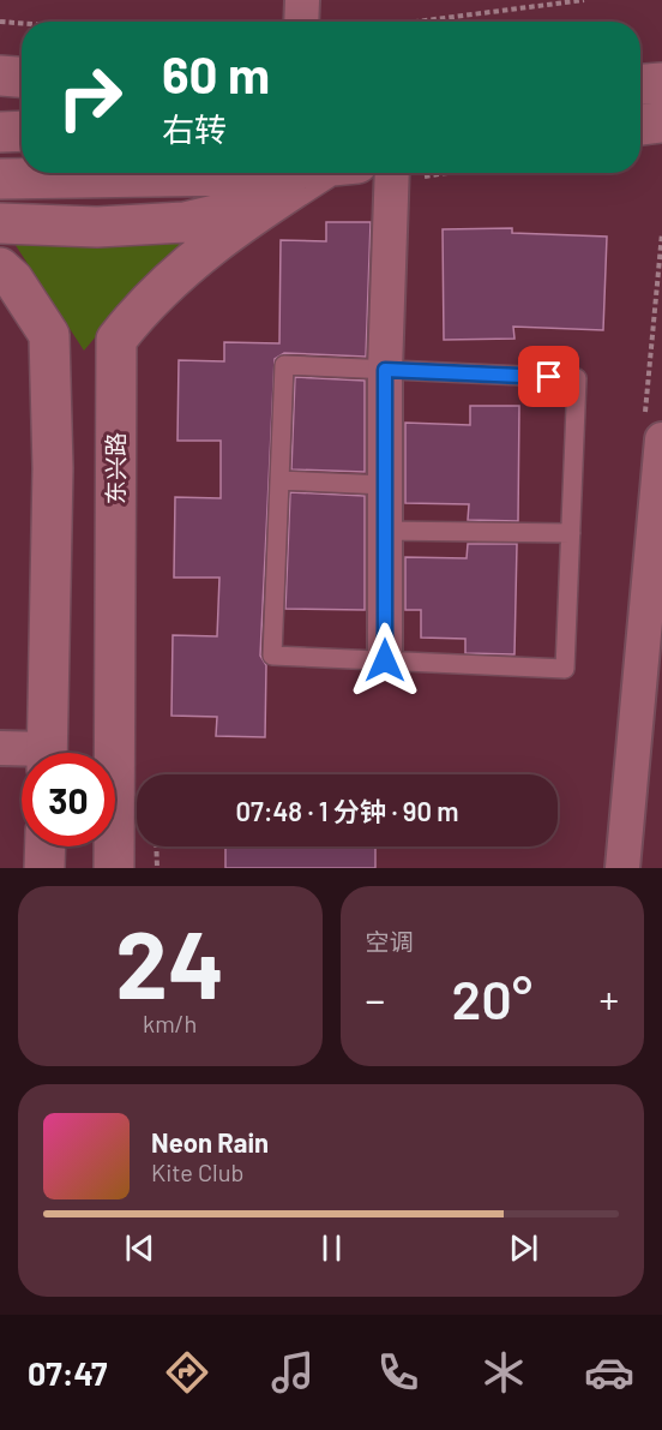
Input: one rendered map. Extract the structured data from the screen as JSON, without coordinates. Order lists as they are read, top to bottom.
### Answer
{
  "streets": {
    "main road": ["东兴路"]
  },
  "page": {
    "turn": ["60 m", "右转"],
    "limit": "30",
    "trip": "07:48 · 1 分钟 · 90 m",
    "tile": [
      ["24", "km/h"],
      "空调"
    ],
    "heat": ["−", "20°", "+"],
    "song": ["Neon Rain", "Kite Club"],
    "tabs": "07:47"
  }
}
